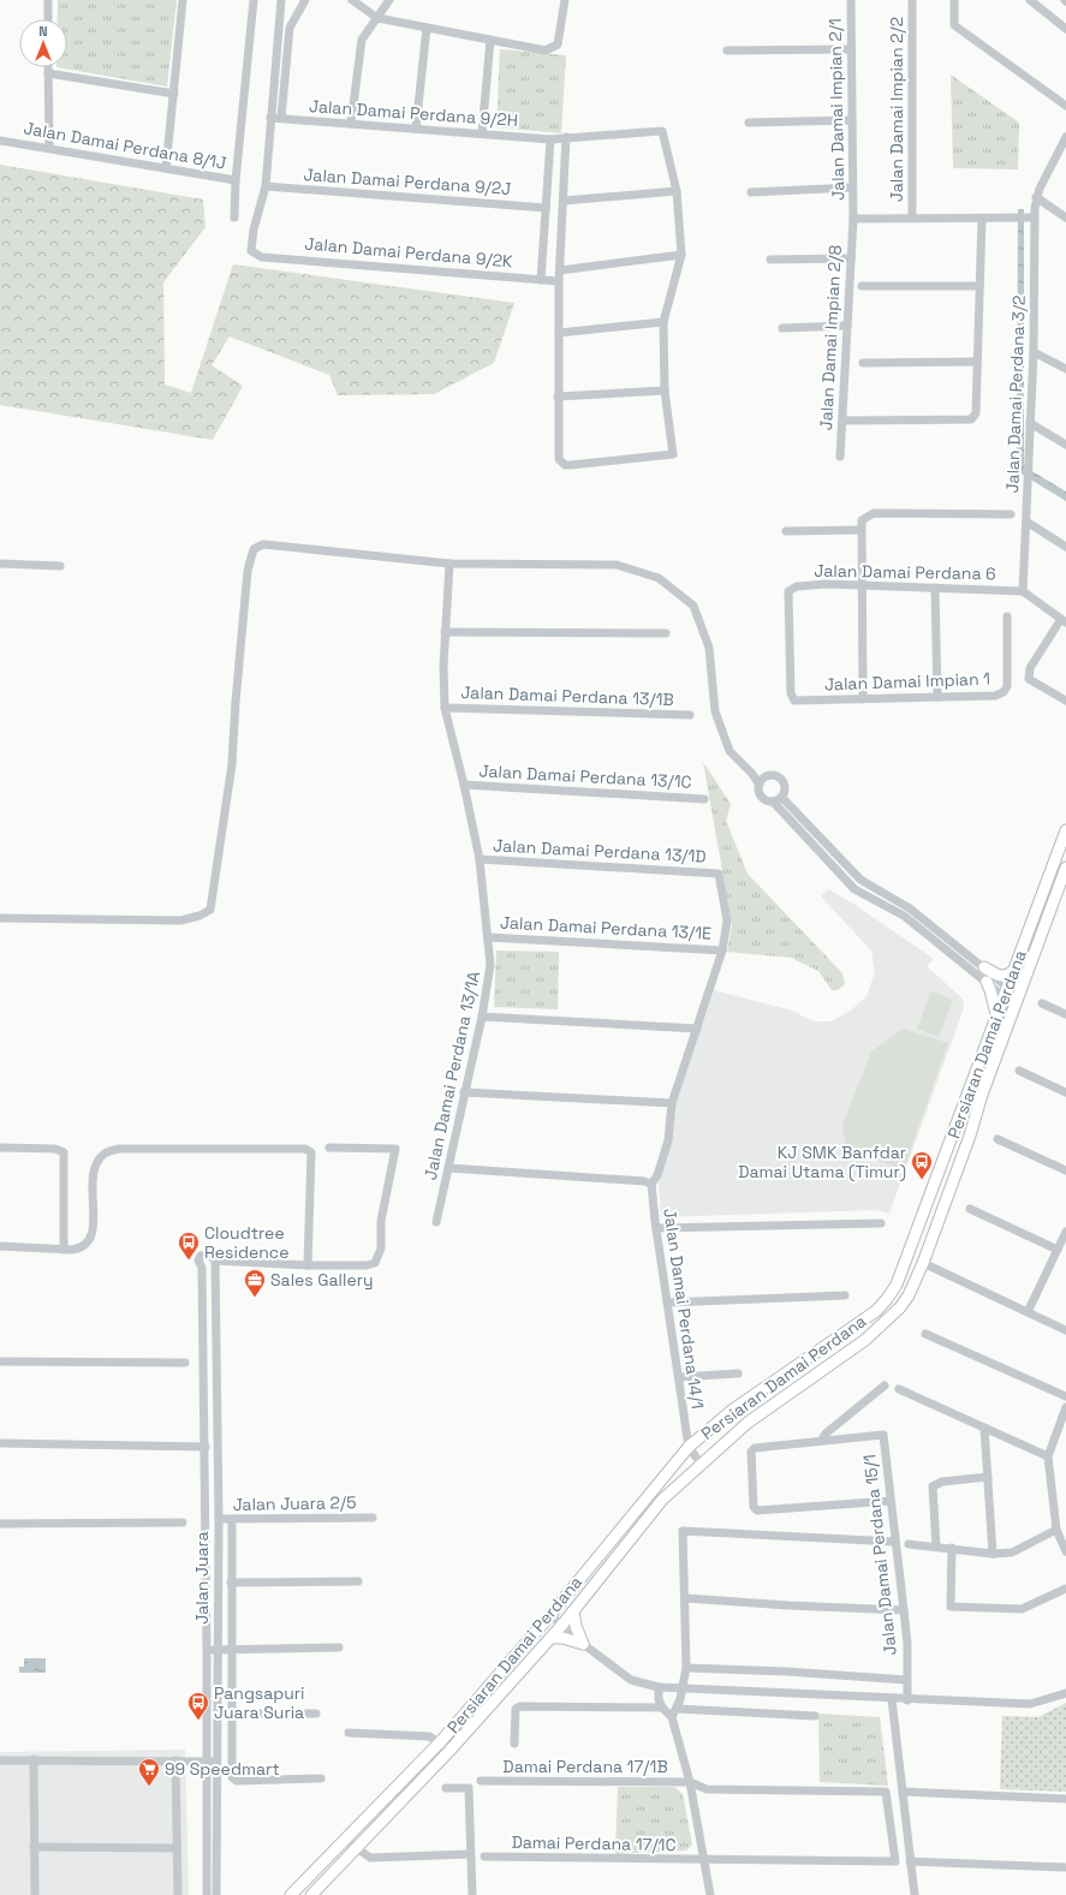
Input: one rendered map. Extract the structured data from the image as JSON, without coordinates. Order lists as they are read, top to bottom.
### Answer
{
  "streets": {
    "main road": ["Persiaran Damai Perdana"],
    "street": [
      "Jalan Damai Impian 2/1",
      "Jalan Damai Impian 2/2",
      "Jalan Damai Perdana 9/2H",
      "Jalan Damai Perdana 8/1J",
      "Jalan Damai Perdana 9/2J",
      "Jalan Damai Perdana 9/2K",
      "Jalan Damai Impian 2/8",
      "Jalan Damai Perdana 3/2",
      "Jalan Damai Perdana 6",
      "Jalan Damai Impian 1",
      "Jalan Damai Perdana 13/1B",
      "Jalan Damai Perdana 13/1C",
      "Jalan Damai Perdana 13/1D",
      "Jalan Damai Perdana 13/1E",
      "Jalan Damai Perdana 13/1A",
      "Jalan Damai Perdana 14/1",
      "Jalan Juara 2/5",
      "Jalan Damai Perdana 15/1",
      "Jalan Juara",
      "Damai Perdana 17/1B",
      "Damai Perdana 17/1C"
    ]
  },
  "crossings": [
    ["Jalan Damai Impian 2/1", "Jalan Damai Impian 2/8"],
    ["Jalan Damai Perdana 9/2J", "Jalan Damai Perdana 9/2K"],
    ["Jalan Damai Perdana 3/2", "Jalan Damai Perdana 6"],
    ["Jalan Damai Perdana 6", "Jalan Damai Impian 1"],
    ["Jalan Damai Perdana 13/1B", "Jalan Damai Perdana 13/1A"],
    ["Jalan Damai Perdana 13/1C", "Jalan Damai Perdana 13/1A"],
    ["Jalan Damai Perdana 13/1D", "Jalan Damai Perdana 13/1E"],
    ["Jalan Damai Perdana 13/1D", "Jalan Damai Perdana 13/1A"],
    ["Jalan Damai Perdana 13/1E", "Jalan Damai Perdana 13/1A"],
    ["Persiaran Damai Perdana", "Jalan Damai Perdana 14/1"],
    ["Jalan Juara 2/5", "Jalan Juara"],
    ["Damai Perdana 17/1B", "Damai Perdana 17/1C"]
  ],
  "places": {
    "bus stop": ["KJ SMK Banfdar Damai Utama (Timur)", "Cloudtree Residence", "Pangsapuri Juara Suria"],
    "office": ["Sales Gallery"],
    "supermarket": ["99 Speedmart"]
  },
  "north": "top"
}
